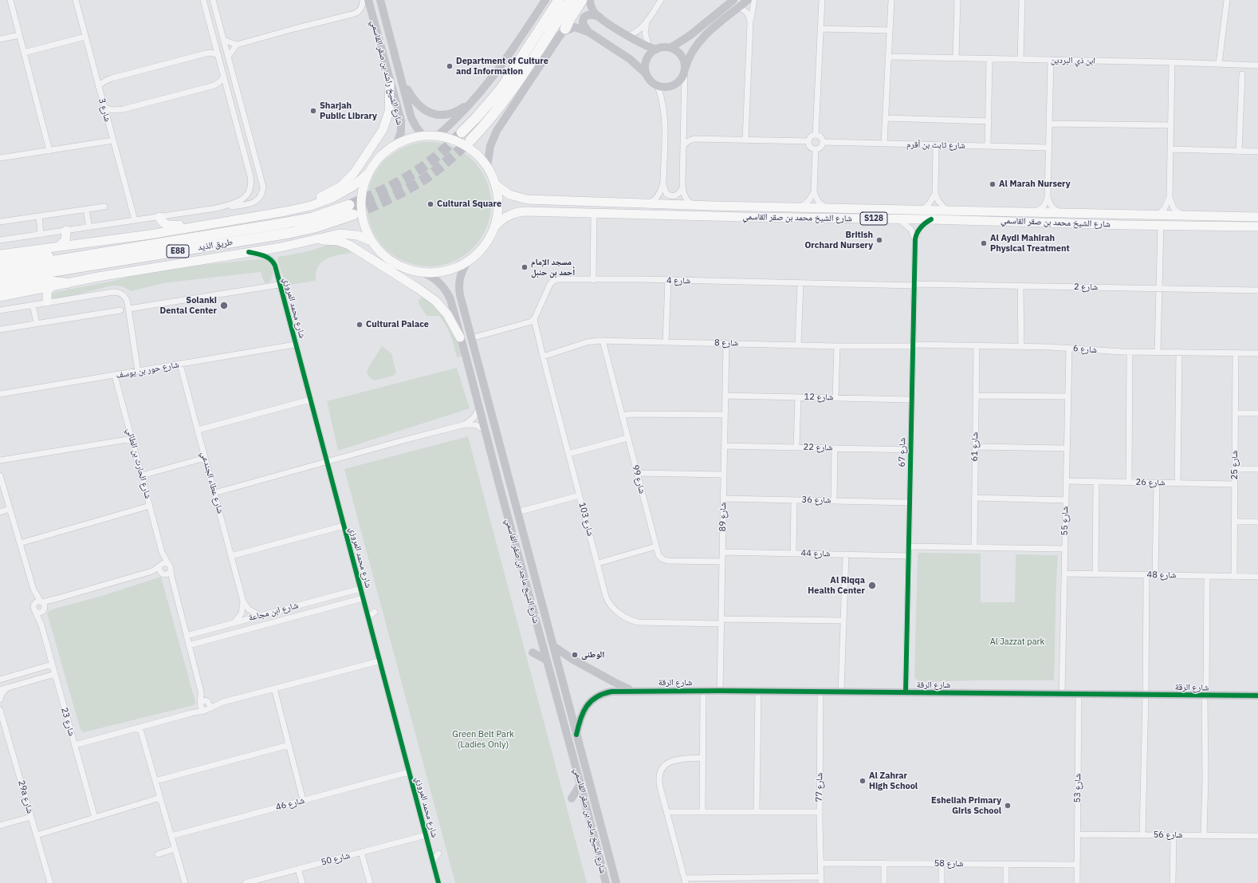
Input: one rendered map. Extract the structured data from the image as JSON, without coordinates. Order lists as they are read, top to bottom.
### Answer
{
  "streets": {
    "highway": ["طريق الذيد", "E88"],
    "main road": [
      "شارع الشيخ راشد بن صقر القاسمي",
      "شارع الشيخ محمد بن صقر القاسمي",
      "S128",
      "شارع الشيخ ماجد بن صقر القاسمي",
      "شارع الرقة"
    ],
    "street": [
      "ابن ذي البردين",
      "شارع 3",
      "شارع ثابت بن أقرم",
      "شارع 4",
      "شارع 2",
      "شارع محمد المروزي",
      "شارع 8",
      "شارع 6",
      "شارع حور بن يوسف",
      "شارع 12",
      "شارع 61",
      "شارع 22",
      "شارع 67",
      "شارع الحارث بن الطائي",
      "شارع 25",
      "شارع 99",
      "شارع عطاء الجندعي",
      "شارع 26",
      "شارع 36",
      "شارع 89",
      "شارع 103",
      "شارع 55",
      "شارع 44",
      "شارع 48",
      "شارع ابن مجاعة",
      "شارع 23",
      "شارع 77",
      "شارع 53",
      "29a شارع",
      "شارع 46",
      "شارع 56",
      "شارع 50",
      "شارع 58"
    ]
  },
  "crossings": [
    ["شارع الشيخ محمد بن صقر القاسمي", "شارع 67"],
    ["شارع 4", "شارع 2"],
    ["شارع 4", "شارع 67"],
    ["شارع 4", "شارع 103"],
    ["شارع 2", "شارع 67"],
    ["شارع محمد المروزي", "شارع حور بن يوسف"],
    ["شارع محمد المروزي", "شارع ابن مجاعة"],
    ["شارع محمد المروزي", "شارع 46"],
    ["شارع محمد المروزي", "شارع 50"],
    ["شارع 8", "شارع 6"],
    ["شارع 8", "شارع 67"],
    ["شارع 8", "شارع 99"],
    ["شارع 8", "شارع 89"],
    ["شارع 8", "شارع 103"],
    ["شارع 6", "شارع 61"],
    ["شارع 6", "شارع 67"],
    ["شارع 6", "شارع 25"],
    ["شارع 6", "شارع 55"],
    ["شارع حور بن يوسف", "شارع الحارث بن الطائي"],
    ["شارع حور بن يوسف", "شارع عطاء الجندعي"],
    ["شارع 12", "شارع 67"],
    ["شارع 12", "شارع 89"],
    ["شارع 22", "شارع 67"],
    ["شارع 22", "شارع 89"],
    ["شارع 67", "شارع 36"],
    ["شارع 67", "شارع 44"],
    ["شارع 67", "شارع الرقة"],
    ["شارع الحارث بن الطائي", "شارع ابن مجاعة"],
    ["شارع 25", "شارع 26"],
    ["شارع 25", "شارع 48"],
    ["شارع 99", "شارع 89"],
    ["شارع عطاء الجندعي", "شارع ابن مجاعة"],
    ["شارع 26", "شارع 55"],
    ["شارع 36", "شارع 89"],
    ["شارع 89", "شارع 103"],
    ["شارع 89", "شارع 44"],
    ["شارع 89", "شارع الرقة"],
    ["شارع 55", "شارع 48"],
    ["شارع 55", "شارع الرقة"],
    ["شارع الشيخ ماجد بن صقر القاسمي", "شارع الرقة"],
    ["شارع الرقة", "شارع 77"],
    ["شارع الرقة", "شارع 53"],
    ["شارع 77", "شارع 58"],
    ["شارع 53", "شارع 56"],
    ["شارع 53", "شارع 58"]
  ],
  "parks": ["Al Jazzat park", "Green Belt Park (Ladies Only)"],
  "places": [
    "Department of Culture and Information",
    "Sharjah Public Library",
    "Al Marah Nursery",
    "Cultural Square",
    "British Orchard Nursery",
    "Al Aydi Mahirah Physical Treatment",
    "مسجد الإمام أحمد بن حنبل",
    "Solanki Dental Center",
    "Cultural Palace",
    "Al Riqqa Health Center",
    "الوطنی",
    "Al Zahrar High School",
    "Esheliah Primary Girls School"
  ]
}
